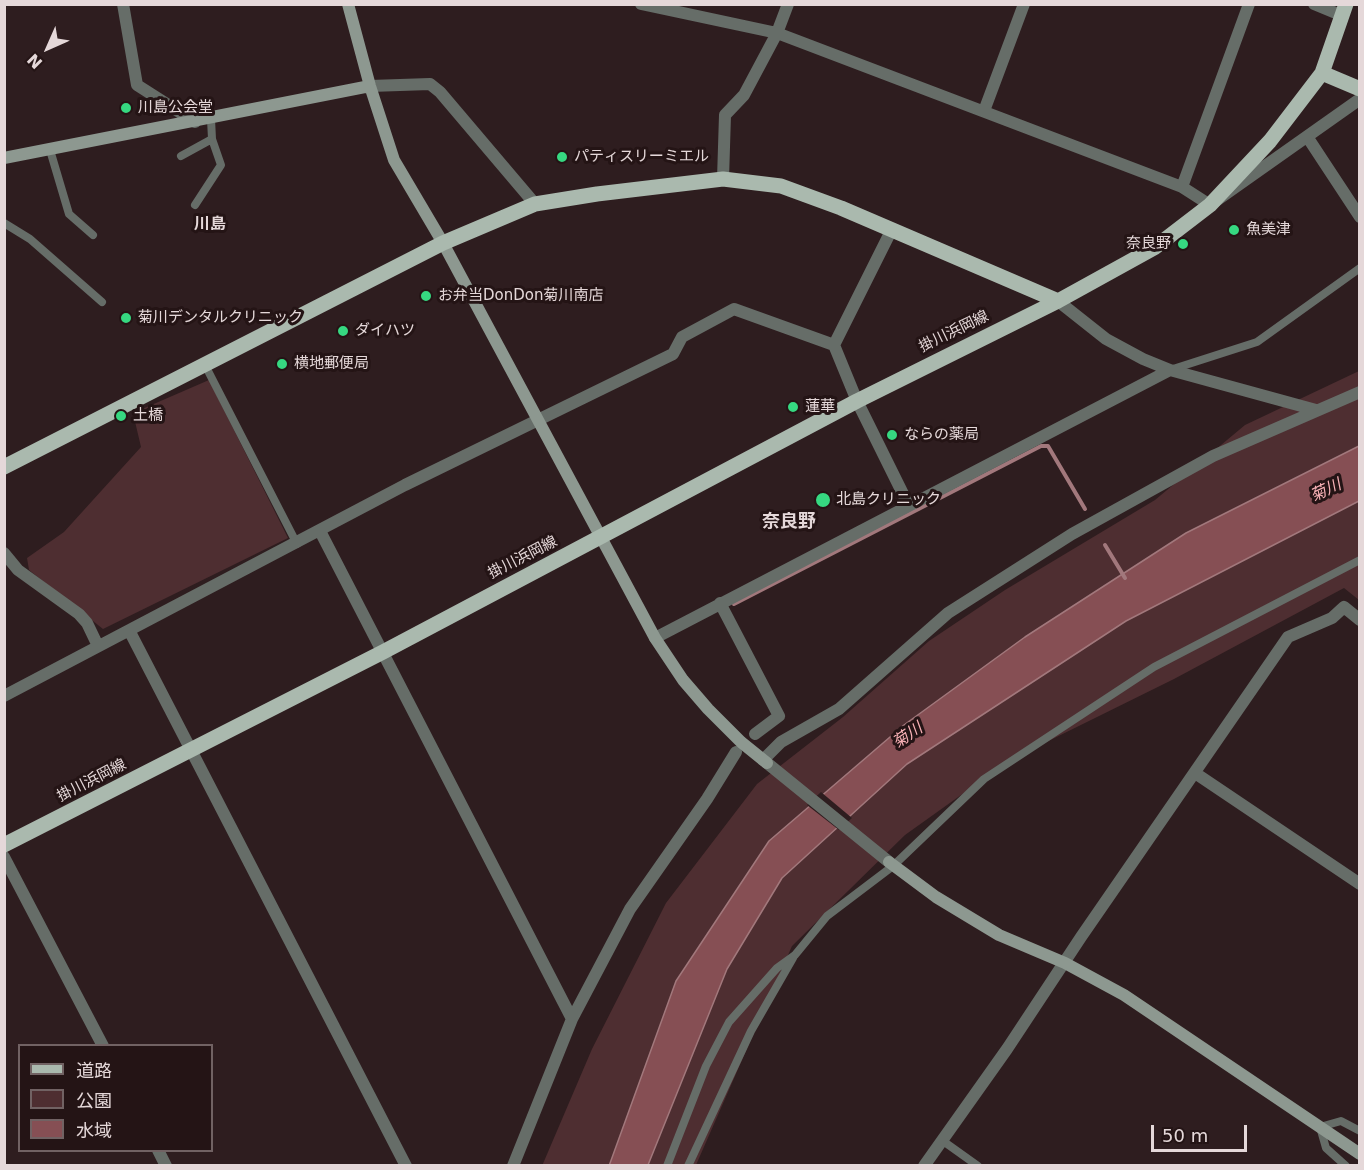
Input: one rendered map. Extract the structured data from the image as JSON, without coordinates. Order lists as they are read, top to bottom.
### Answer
{
  "streets": {
    "main road": ["掛川浜岡線"]
  },
  "districts": ["川島", "奈良野"],
  "water": ["菊川"],
  "places": [
    "川島公会堂",
    "パティスリーミエル",
    "魚美津",
    "奈良野",
    "お弁当DonDon菊川南店",
    "菊川デンタルクリニック",
    "ダイハツ",
    "横地郵便局",
    "蓮華",
    "土橋",
    "ならの薬局",
    "北島クリニック"
  ],
  "legend": ["道路", "公園", "水域"],
  "scale_bar": "50 m",
  "north": "bottom left"
}
